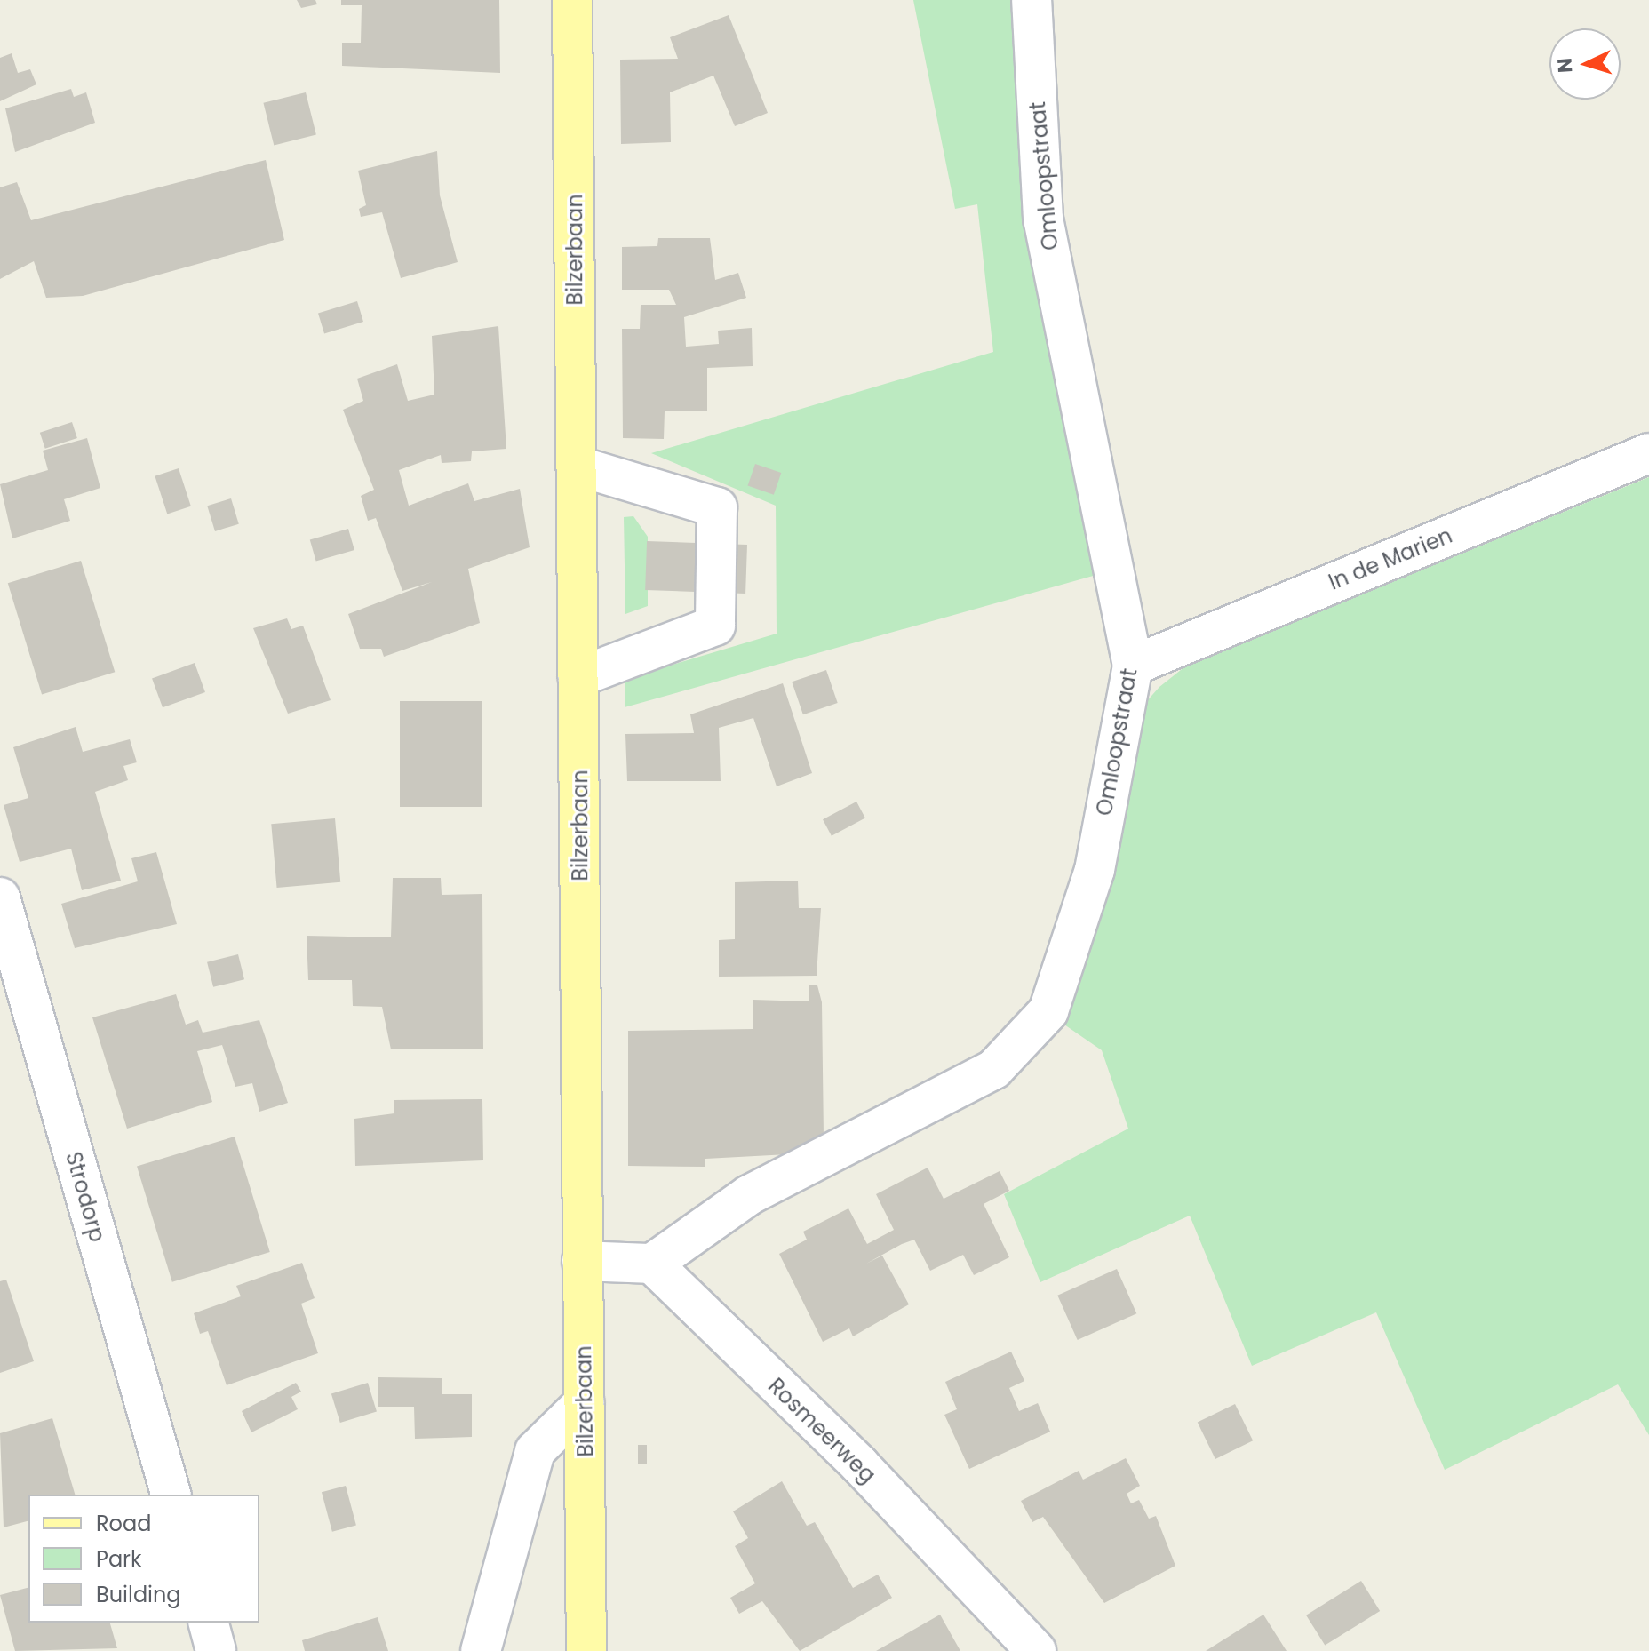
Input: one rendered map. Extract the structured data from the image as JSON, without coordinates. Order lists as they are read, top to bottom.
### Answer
{
  "streets": {
    "main road": ["Bilzerbaan"],
    "street": [
      "Omloopstraat",
      "In de Marien",
      "Strodorp",
      "Rosmeerweg"
    ]
  },
  "crossings": [
    ["Omloopstraat", "In de Marien"],
    ["Omloopstraat", "Rosmeerweg"]
  ],
  "legend": ["Road", "Park", "Building"],
  "north": "left"
}
